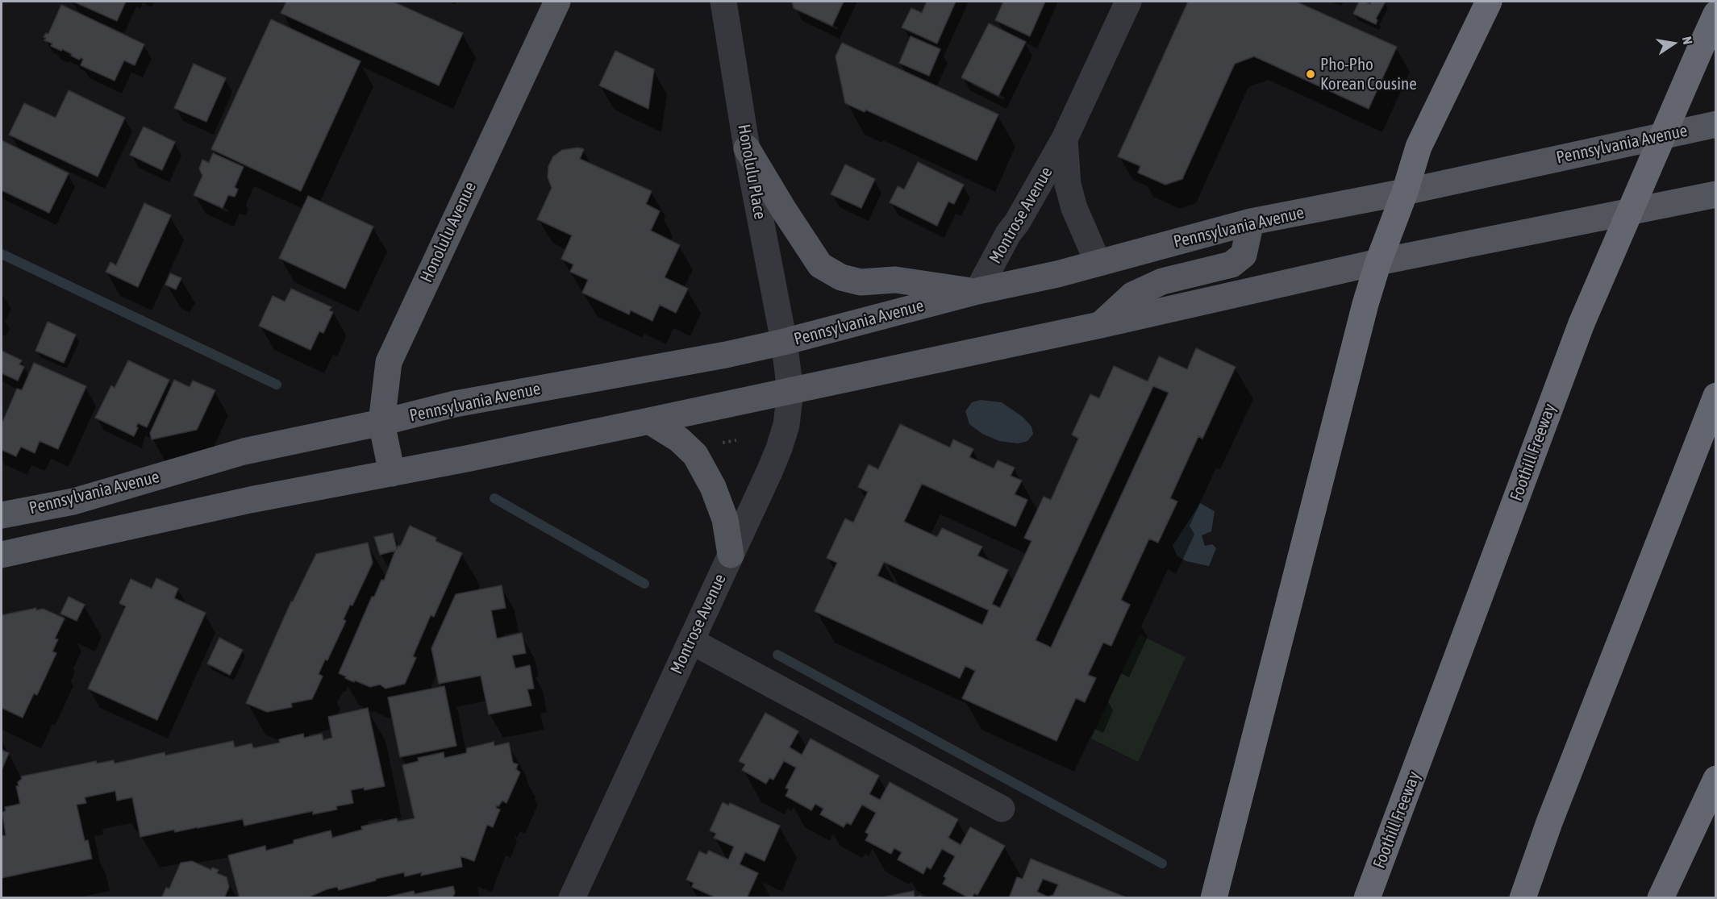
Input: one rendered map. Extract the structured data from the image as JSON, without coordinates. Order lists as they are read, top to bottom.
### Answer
{
  "streets": {
    "highway": ["Foothill Freeway"],
    "main road": ["Pennsylvania Avenue", "Honolulu Avenue"],
    "street": ["Honolulu Place", "Montrose Avenue"]
  },
  "crossings": [
    ["Pennsylvania Avenue", "Honolulu Place"],
    ["Pennsylvania Avenue", "Montrose Avenue"],
    ["Pennsylvania Avenue", "Honolulu Avenue"],
    ["Honolulu Place", "Montrose Avenue"]
  ],
  "places": ["Pho-Pho Korean Cousine"],
  "north": "right"
}
